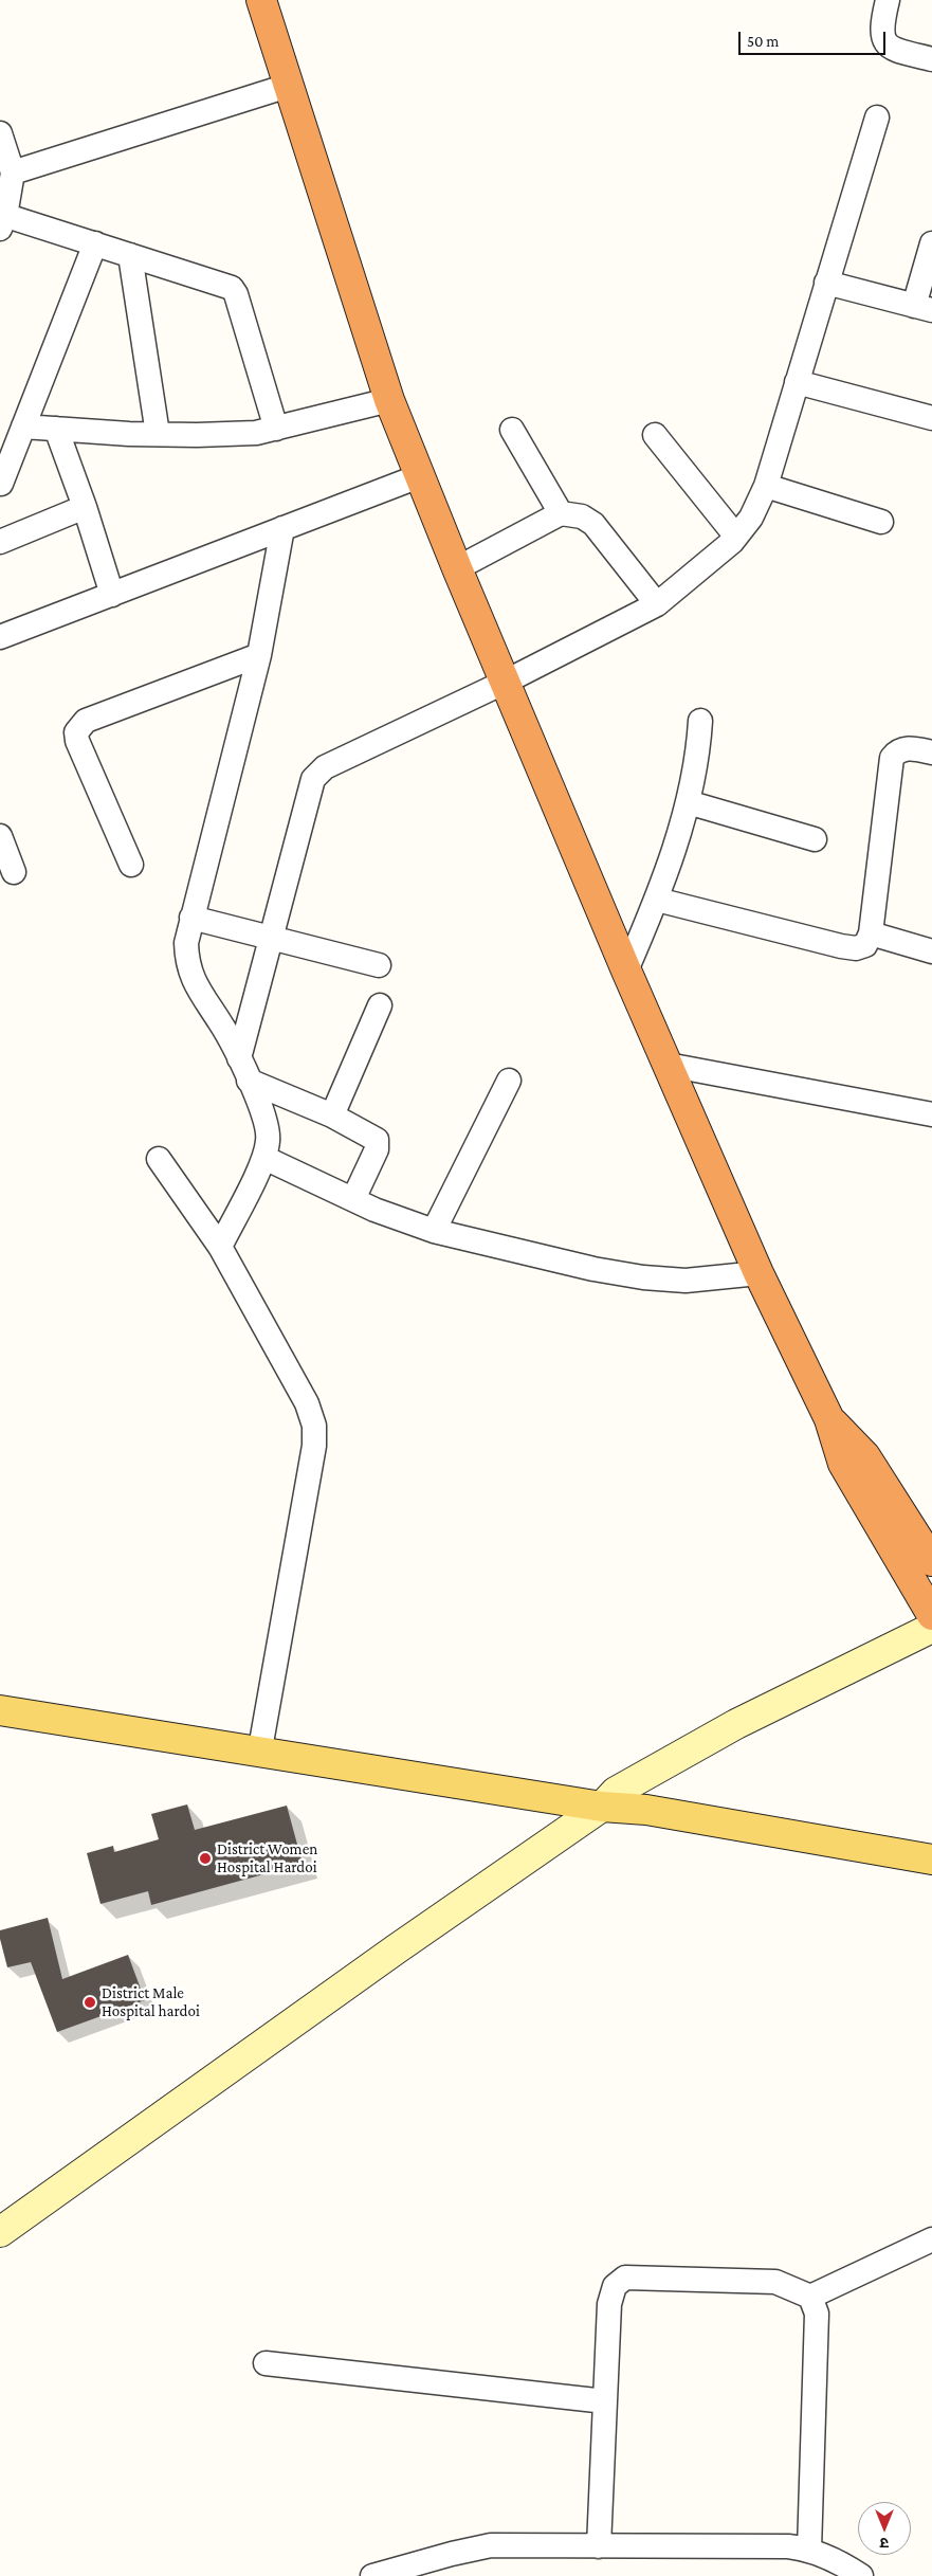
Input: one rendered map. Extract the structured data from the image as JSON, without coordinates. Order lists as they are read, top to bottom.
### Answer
{
  "places": ["District Women Hospital Hardoi", "District Male Hospital hardoi"],
  "scale_bar": "50 m",
  "north": "bottom"
}
